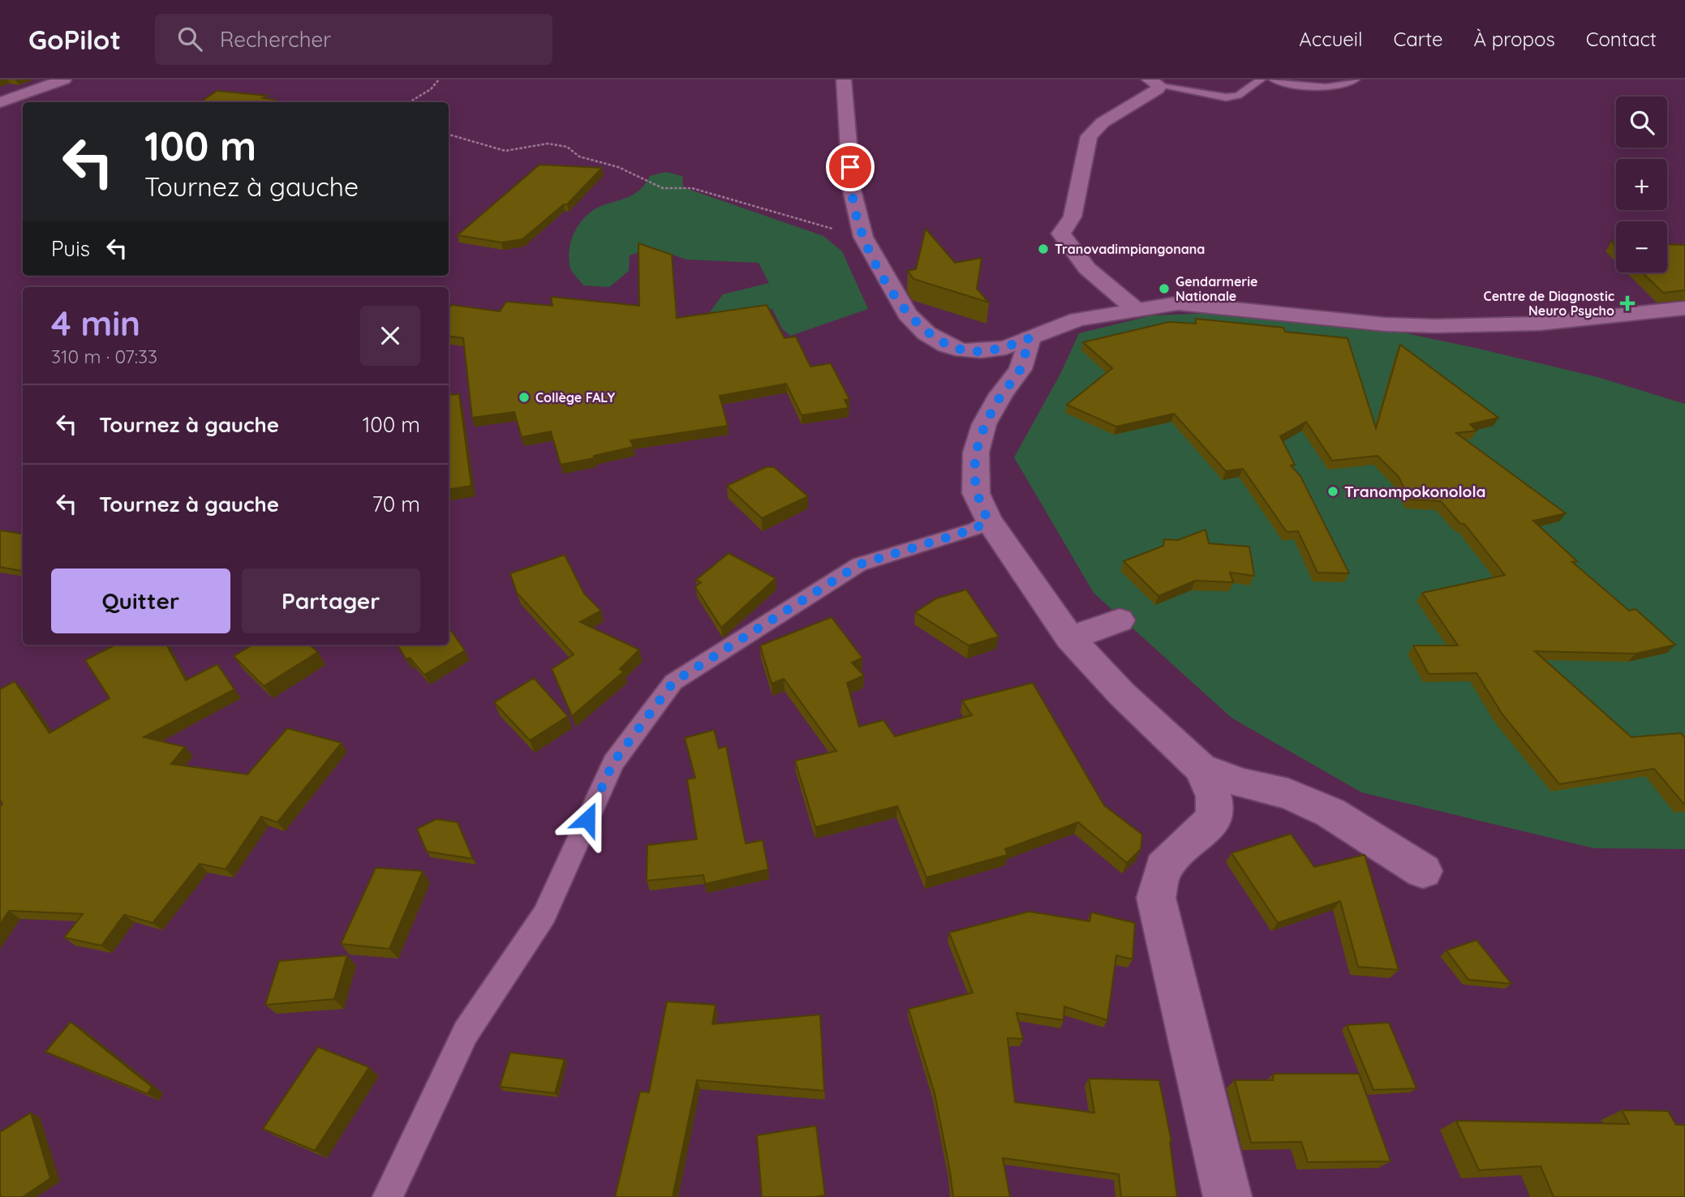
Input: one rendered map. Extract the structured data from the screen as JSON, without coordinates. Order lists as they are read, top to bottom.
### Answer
{
  "places": {
    "other": [
      "Tranovadimpiangonana",
      "Gendarmerie Nationale",
      "Collège FALY",
      "Tranompokonolola"
    ],
    "health": ["Centre de Diagnostic Neuro Psycho"]
  },
  "page": {
    "header": "GoPilot",
    "search": "Rechercher",
    "nav": [
      "Accueil",
      "Carte",
      "À propos",
      "Contact"
    ],
    "map_buttons": ["+", "−"],
    "turn": ["100 m", "Tournez à gauche"],
    "then": "Puis",
    "heading": ["4 min", "310 m · 07:33"],
    "list": [
      {
        "name": "Tournez à gauche",
        "value": "100 m"
      },
      {
        "name": "Tournez à gauche",
        "value": "70 m"
      }
    ],
    "buttons": ["Quitter", "Partager"]
  }
}
